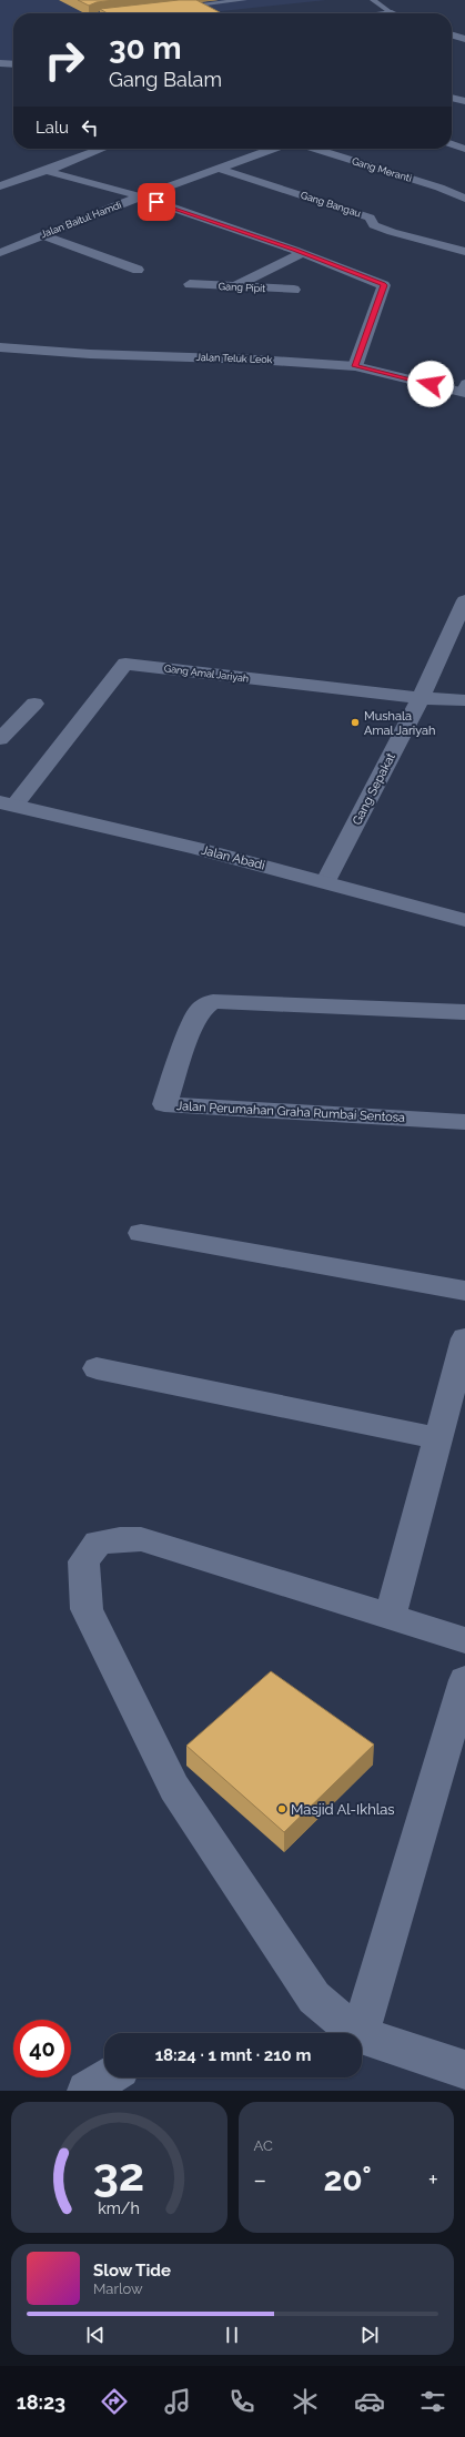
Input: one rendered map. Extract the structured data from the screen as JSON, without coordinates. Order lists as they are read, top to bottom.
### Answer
{
  "streets": {
    "street": [
      "Gang Meranti",
      "Gang Bangau",
      "Jalan Baitul Hamdi",
      "Gang Pipit",
      "Jalan Teluk Leok",
      "Gang Amal Jariyah",
      "Gang Sepakat",
      "Jalan Abadi",
      "Jalan Perumahan Graha Rumbai Sentosa"
    ]
  },
  "crossings": [
    ["Gang Bangau", "Jalan Baitul Hamdi"],
    ["Gang Amal Jariyah", "Gang Sepakat"],
    ["Gang Amal Jariyah", "Jalan Abadi"],
    ["Gang Sepakat", "Jalan Abadi"]
  ],
  "places": ["Mushala Amal Jariyah", "Masjid Al-Ikhlas"],
  "page": {
    "turn": ["30 m", "Gang Balam"],
    "then": "Lalu",
    "limit": "40",
    "trip": "18:24 · 1 mnt · 210 m",
    "tile": "AC",
    "heat": ["−", "20°", "+"],
    "song": ["Slow Tide", "Marlow"],
    "tabs": "18:23",
    "gauge": ["32", "km/h"]
  }
}
